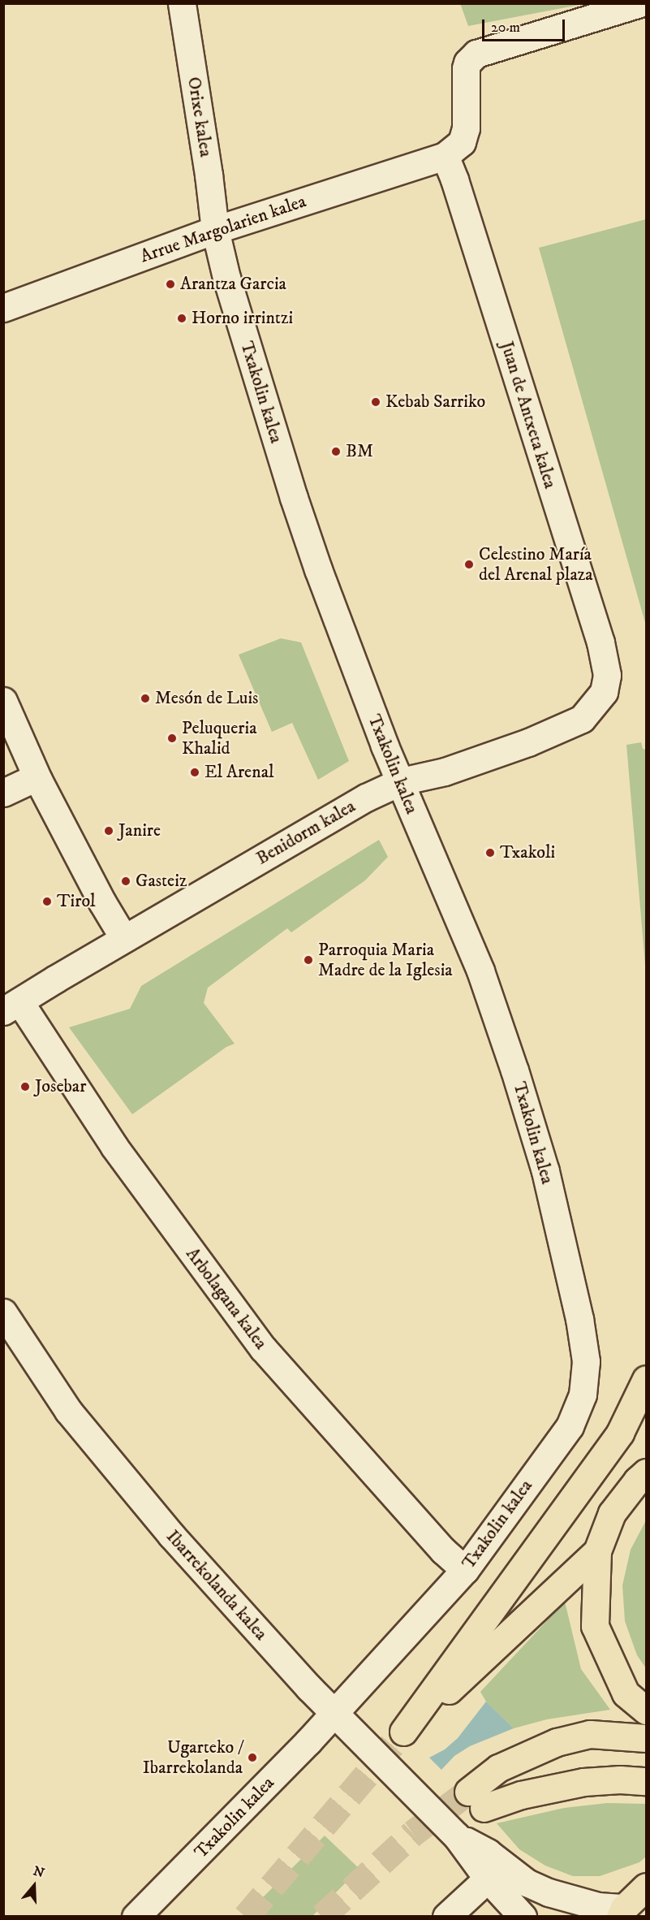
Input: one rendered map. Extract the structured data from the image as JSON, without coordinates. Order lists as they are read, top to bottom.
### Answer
{
  "streets": {
    "street": [
      "Orixe kalea",
      "Arrue Margolarien kalea",
      "Txakolin kalea",
      "Juan de Antxeta kalea",
      "Benidorm kalea",
      "Arbolagana kalea",
      "Ibarrekolanda kalea"
    ]
  },
  "crossings": [
    ["Orixe kalea", "Arrue Margolarien kalea"],
    ["Orixe kalea", "Txakolin kalea"],
    ["Arrue Margolarien kalea", "Txakolin kalea"],
    ["Arrue Margolarien kalea", "Juan de Antxeta kalea"],
    ["Txakolin kalea", "Benidorm kalea"],
    ["Txakolin kalea", "Arbolagana kalea"],
    ["Txakolin kalea", "Ibarrekolanda kalea"],
    ["Juan de Antxeta kalea", "Benidorm kalea"],
    ["Benidorm kalea", "Arbolagana kalea"]
  ],
  "places": [
    "Arantza Garcia",
    "Horno irrintzi",
    "Kebab Sarriko",
    "BM",
    "Celestino María del Arenal plaza",
    "Mesón de Luis",
    "Peluqueria Khalid",
    "El Arenal",
    "Janire",
    "Txakoli",
    "Gasteiz",
    "Tirol",
    "Parroquia Maria Madre de la Iglesia",
    "Josebar",
    "Ugarteko / Ibarrekolanda"
  ],
  "scale_bar": "20 m",
  "north": "top"
}
